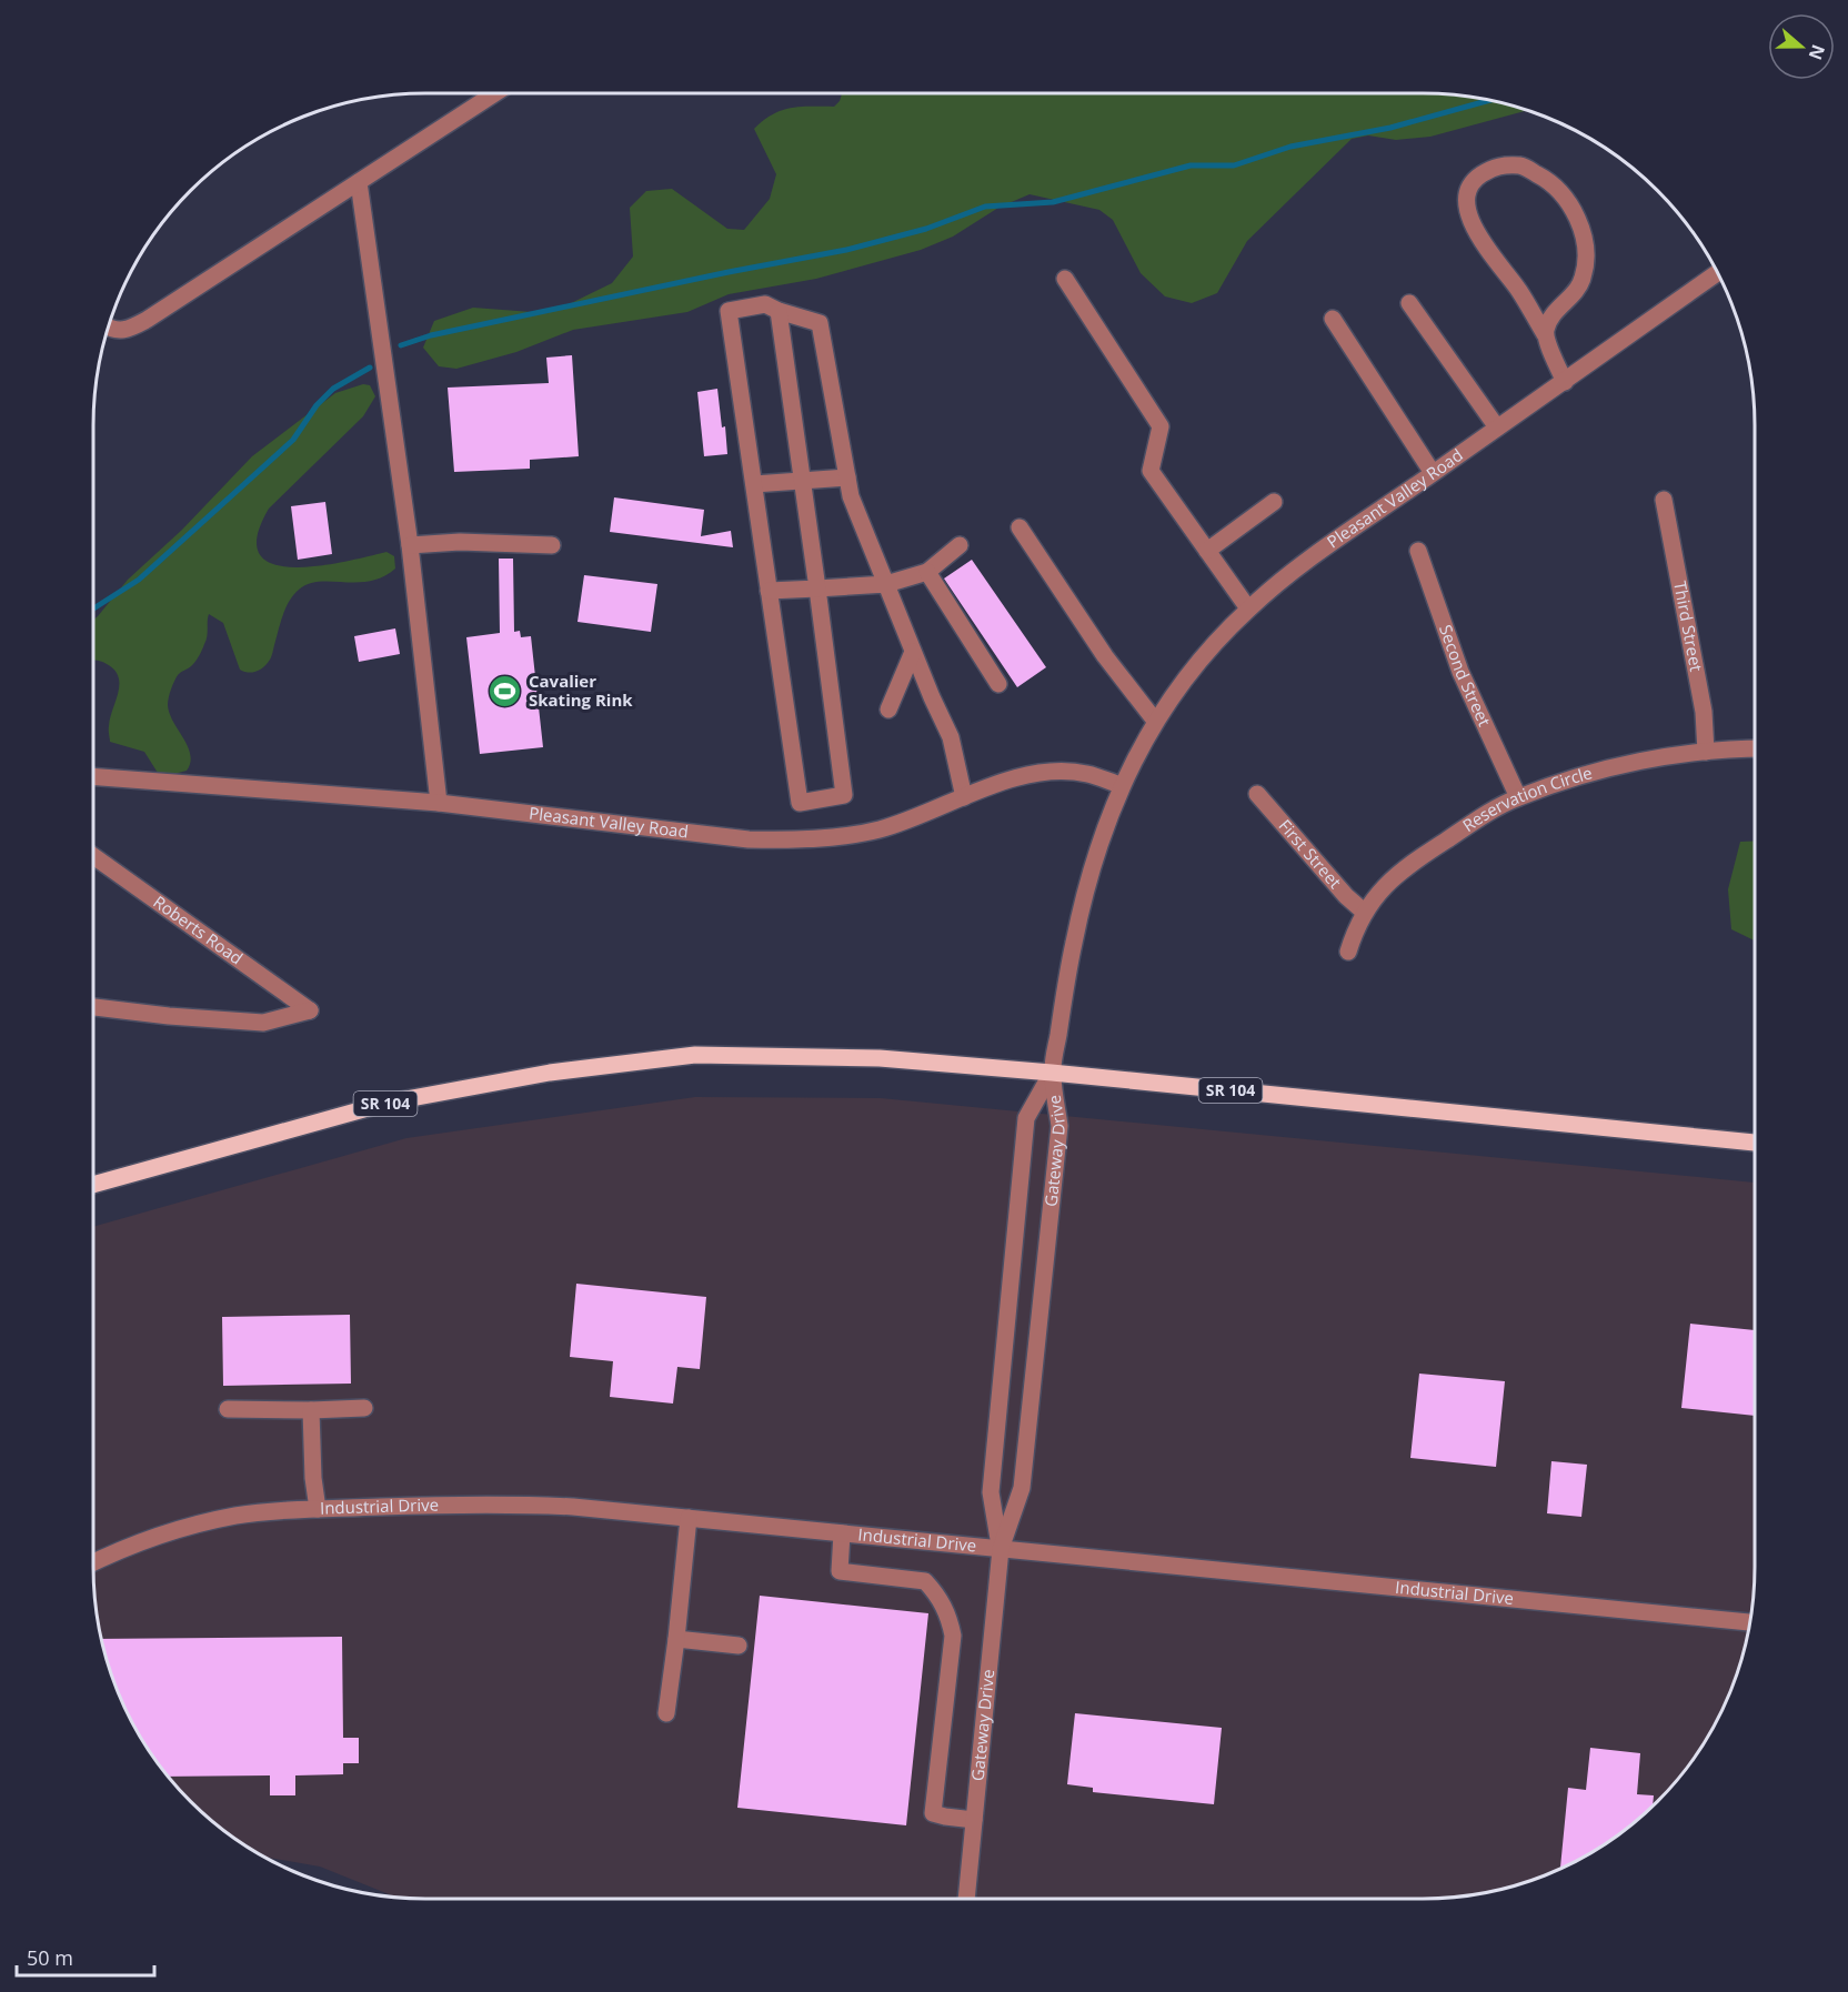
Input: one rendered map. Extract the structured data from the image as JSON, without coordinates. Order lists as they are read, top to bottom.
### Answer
{
  "streets": {
    "main road": ["SR 104"],
    "street": [
      "Pleasant Valley Road",
      "Third Street",
      "Second Street",
      "Reservation Circle",
      "First Street",
      "Roberts Road",
      "Gateway Drive",
      "Industrial Drive"
    ]
  },
  "crossings": [
    ["Pleasant Valley Road", "SR 104"],
    ["Pleasant Valley Road", "Gateway Drive"],
    ["Third Street", "Reservation Circle"],
    ["Second Street", "Reservation Circle"],
    ["Reservation Circle", "First Street"],
    ["SR 104", "Gateway Drive"],
    ["Gateway Drive", "Industrial Drive"]
  ],
  "places": {
    "sports": ["Cavalier Skating Rink"]
  },
  "scale_bar": "50 m",
  "north": "right"
}
